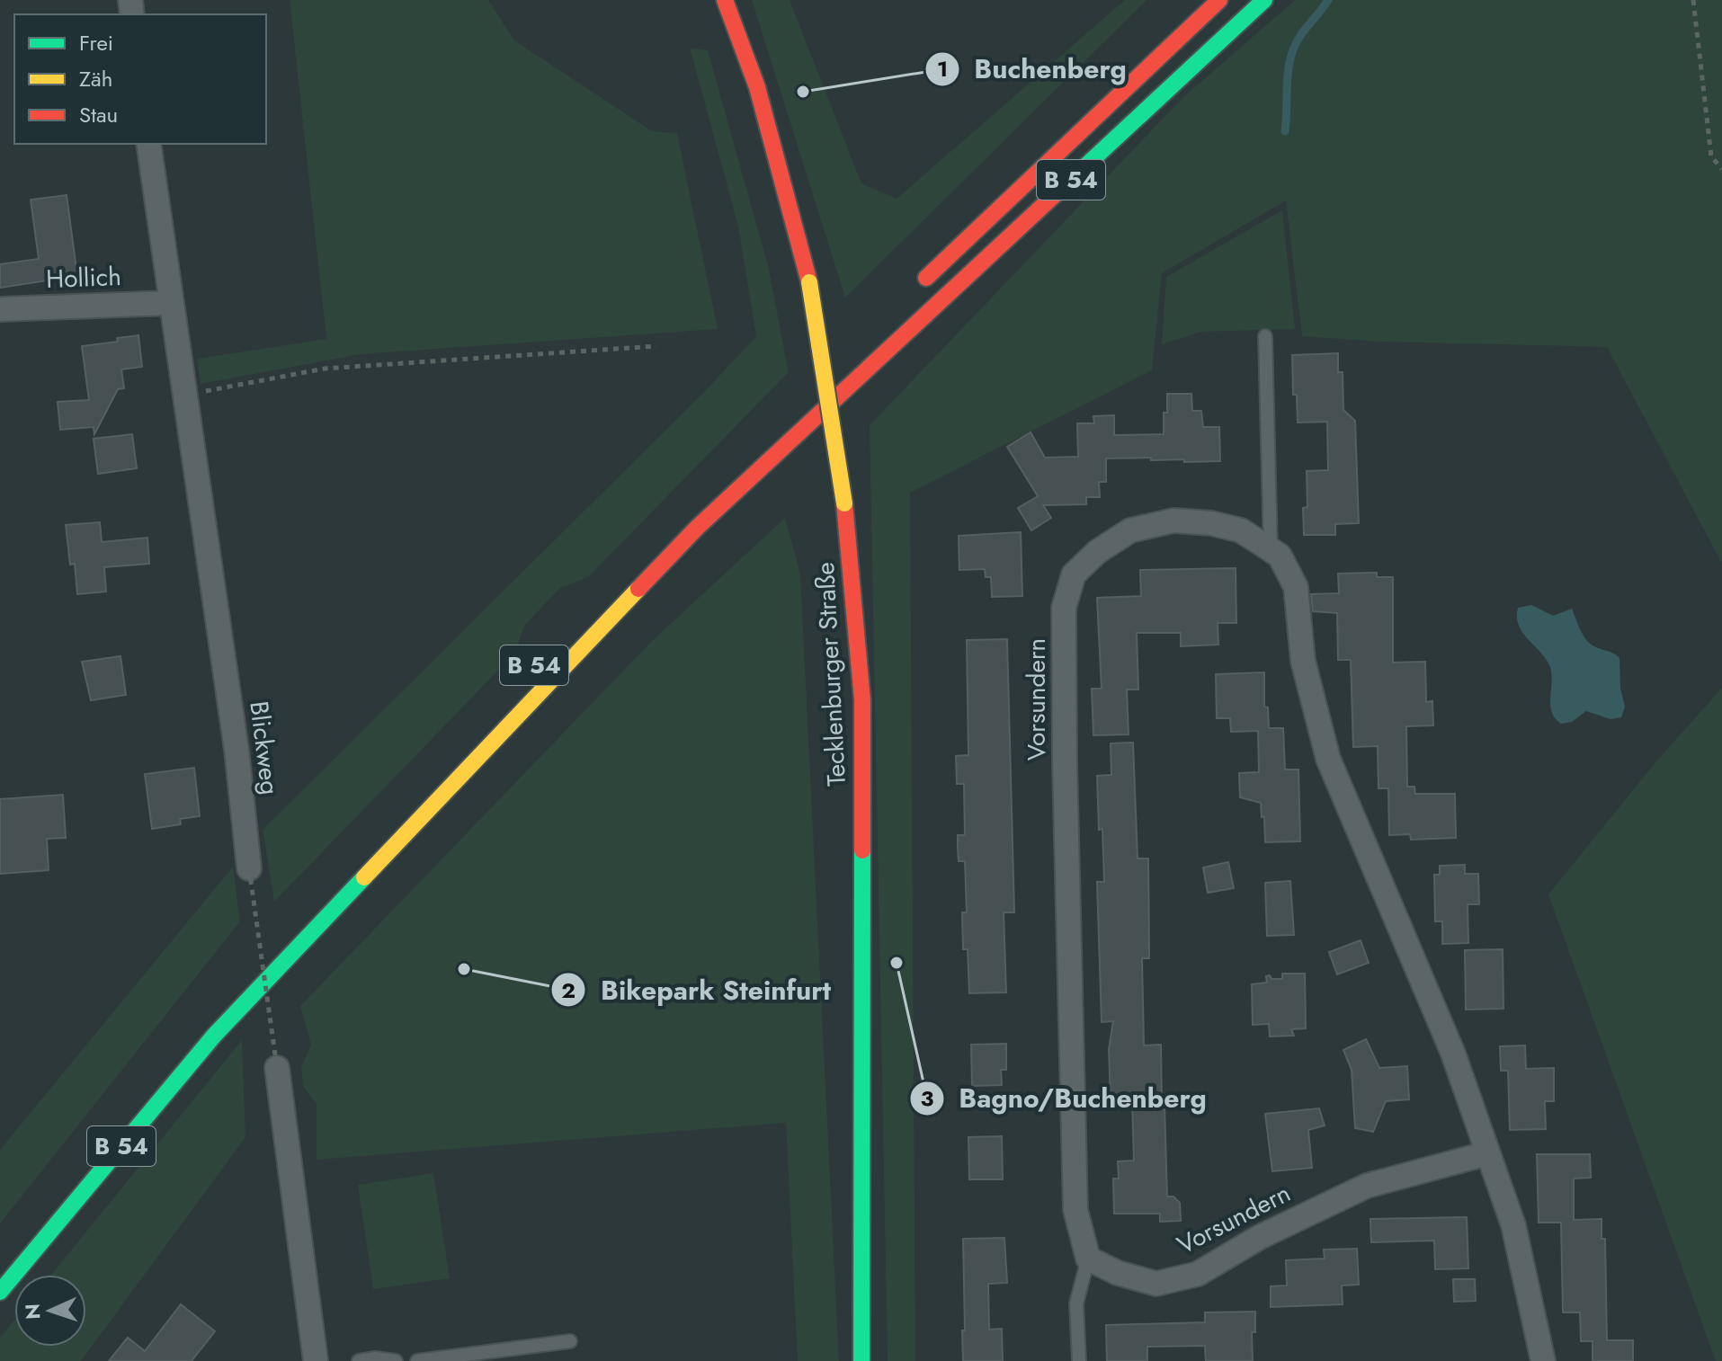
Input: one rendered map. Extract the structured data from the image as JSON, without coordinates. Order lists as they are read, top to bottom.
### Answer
{
  "streets": {
    "main road": ["B 54", "Tecklenburger Straße"],
    "street": ["Hollich", "Vorsundern", "Blickweg"]
  },
  "crossings": [
    ["Hollich", "Blickweg"]
  ],
  "places": ["Buchenberg", "Bagno/Buchenberg", "Bikepark Steinfurt"],
  "legend": ["Frei", "Zäh", "Stau"],
  "north": "left"
}
